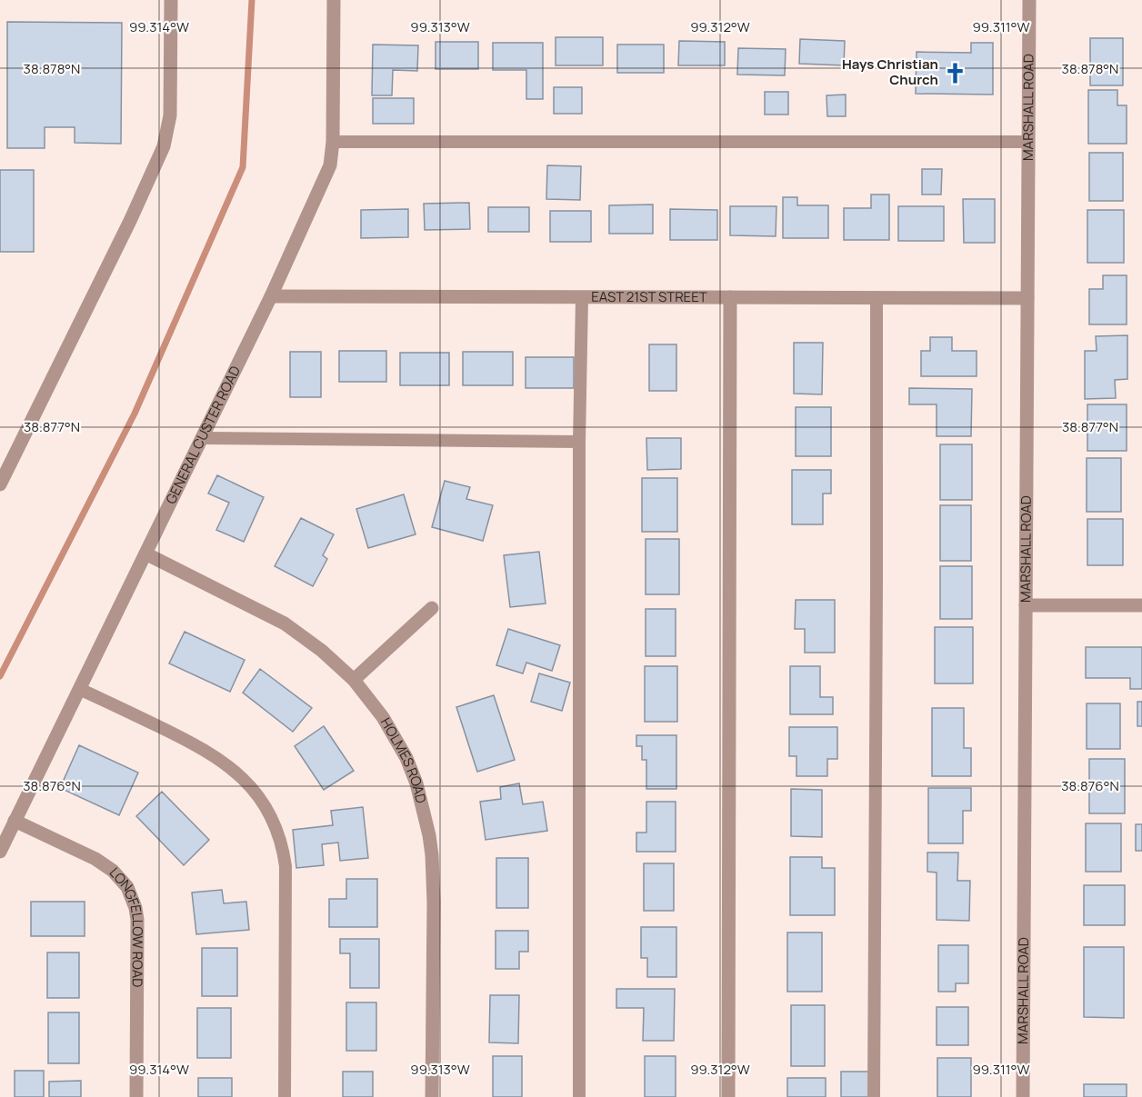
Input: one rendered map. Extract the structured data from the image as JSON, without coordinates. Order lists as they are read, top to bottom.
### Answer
{
  "streets": {
    "street": [
      "MARSHALL ROAD",
      "EAST 21ST STREET",
      "GENERAL CUSTER ROAD",
      "HOLMES ROAD",
      "LONGFELLOW ROAD"
    ]
  },
  "crossings": [
    ["MARSHALL ROAD", "EAST 21ST STREET"],
    ["EAST 21ST STREET", "GENERAL CUSTER ROAD"],
    ["GENERAL CUSTER ROAD", "HOLMES ROAD"],
    ["GENERAL CUSTER ROAD", "LONGFELLOW ROAD"]
  ],
  "places": {
    "church": ["Hays Christian Church"]
  },
  "coordinates": [
    "99.314°W",
    "99.313°W",
    "99.312°W",
    "99.311°W",
    "38.878°N",
    "38.877°N",
    "38.876°N"
  ]
}
